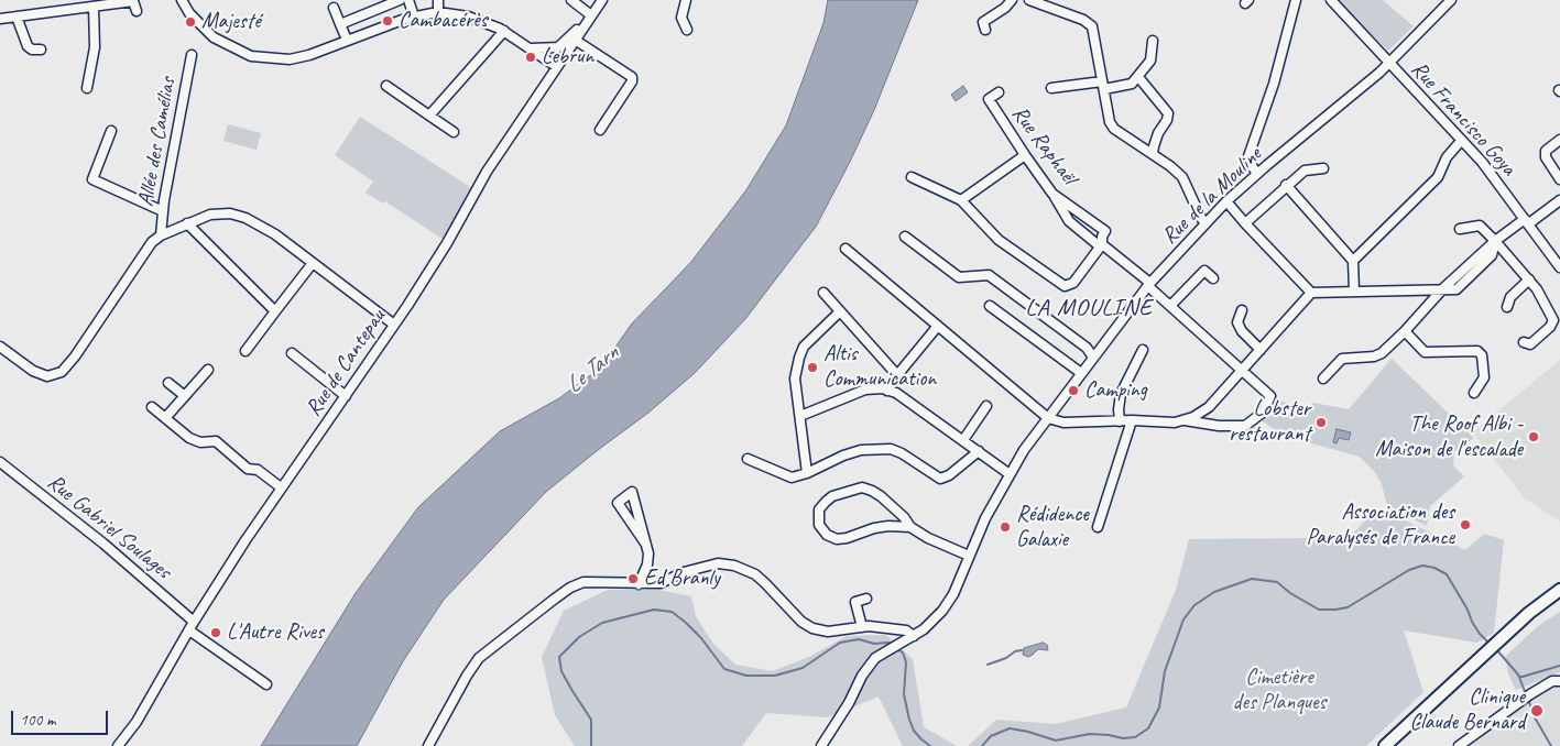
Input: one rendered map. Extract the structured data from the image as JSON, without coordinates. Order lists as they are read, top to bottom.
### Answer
{
  "streets": {
    "street": [
      "Rue Francisco Goya",
      "Allée des Camélias",
      "Rue Raphaël",
      "Rue de la Mouline",
      "Rue de Cantepau",
      "Rue Gabriel Soulages"
    ]
  },
  "crossings": [
    ["Rue Francisco Goya", "Rue de la Mouline"],
    ["Rue de Cantepau", "Rue Gabriel Soulages"]
  ],
  "districts": ["LA MOULINE"],
  "water": ["Le Tarn"],
  "parks": ["Cimetière des Planques"],
  "places": [
    "Cambacérès",
    "Majesté",
    "Lebrun",
    "Altis Communication",
    "Camping",
    "Lobster restaurant",
    "The Roof Albi - Maison de l'escalade",
    "Association des Paralysés de France",
    "Rédidence Galaxie",
    "Ed Branly",
    "L'Autre Rives",
    "Clinique Claude Bernard"
  ],
  "scale_bar": "100 m"
}
